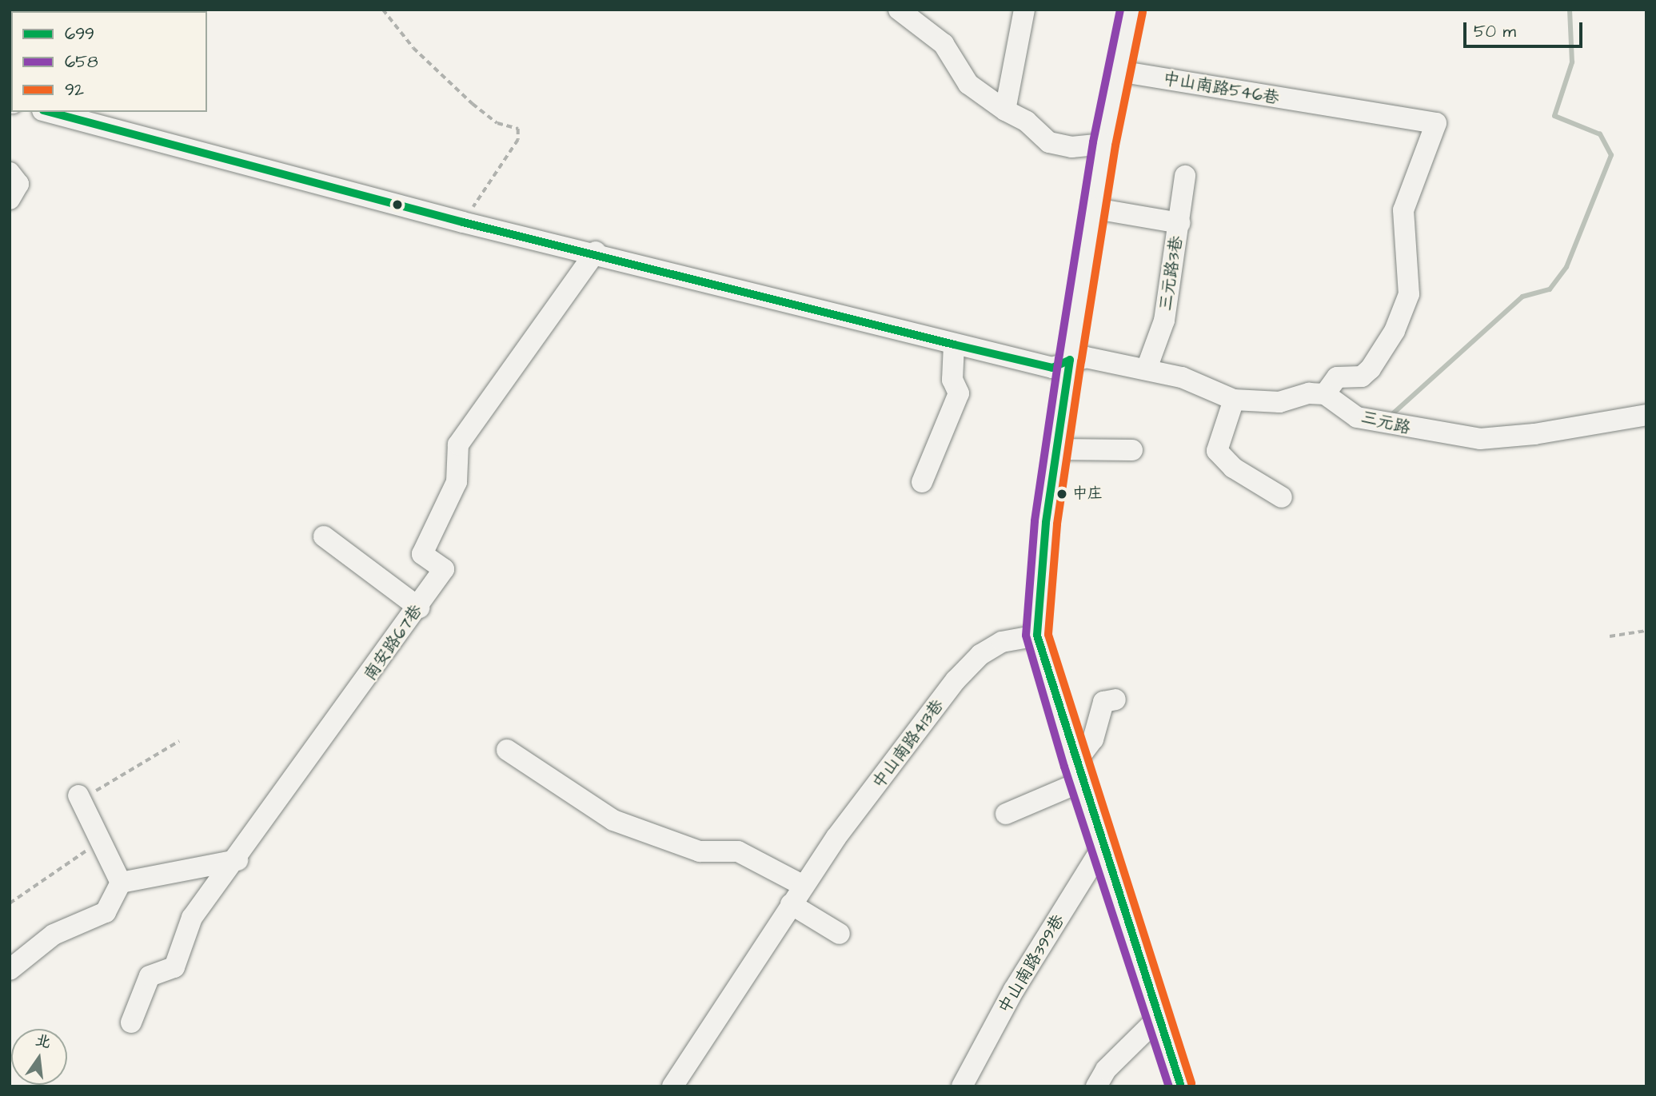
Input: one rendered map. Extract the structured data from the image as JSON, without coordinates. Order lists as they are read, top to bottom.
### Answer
{
  "streets": {
    "street": [
      "中山南路546巷",
      "三元路3巷",
      "三元路",
      "南安路67巷",
      "中山南路413巷",
      "中山南路399巷"
    ]
  },
  "crossings": [
    ["中山南路546巷", "三元路"]
  ],
  "places": ["中庄"],
  "lines": ["transit line 658", "transit line 92", "transit line 699"],
  "legend": ["699", "658", "92"],
  "scale_bar": "50 m",
  "north": "top"
}
